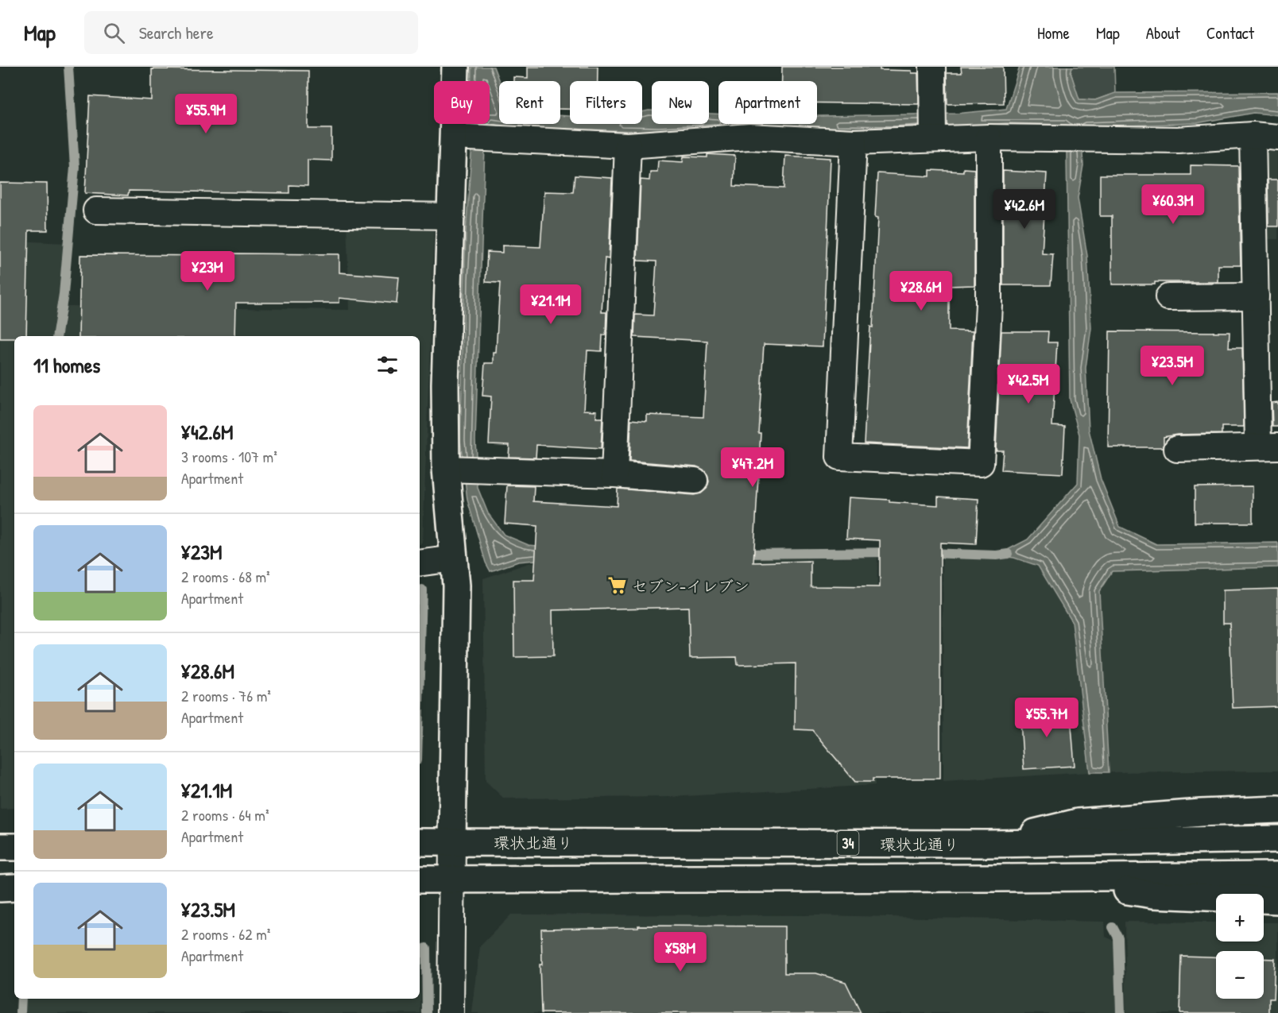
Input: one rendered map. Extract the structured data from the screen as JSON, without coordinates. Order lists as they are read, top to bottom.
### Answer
{
  "streets": {
    "main road": ["環状北通り", "34"]
  },
  "places": {
    "supermarket": ["セブン-イレブン"]
  },
  "page": {
    "header": "Map",
    "search": "Search here",
    "nav": [
      "Home",
      "Map",
      "About",
      "Contact"
    ],
    "chip": [
      "Buy",
      "Rent",
      "Filters",
      "New",
      "Apartment"
    ],
    "price": [
      "¥55.9M",
      "¥60.3M",
      "¥42.6M",
      "¥23M",
      "¥28.6M",
      "¥21.1M",
      "¥23.5M",
      "¥42.5M",
      "¥47.2M",
      "¥55.7M",
      "¥58M"
    ],
    "heading": "11 homes",
    "list": [
      {
        "name": "¥42.6M",
        "note": "3 rooms · 107 m² · Apartment"
      },
      {
        "name": "¥23M",
        "note": "2 rooms · 68 m² · Apartment"
      },
      {
        "name": "¥28.6M",
        "note": "2 rooms · 76 m² · Apartment"
      },
      {
        "name": "¥21.1M",
        "note": "2 rooms · 64 m² · Apartment"
      },
      {
        "name": "¥23.5M",
        "note": "2 rooms · 62 m² · Apartment"
      }
    ],
    "map_buttons": ["+", "−"]
  }
}
